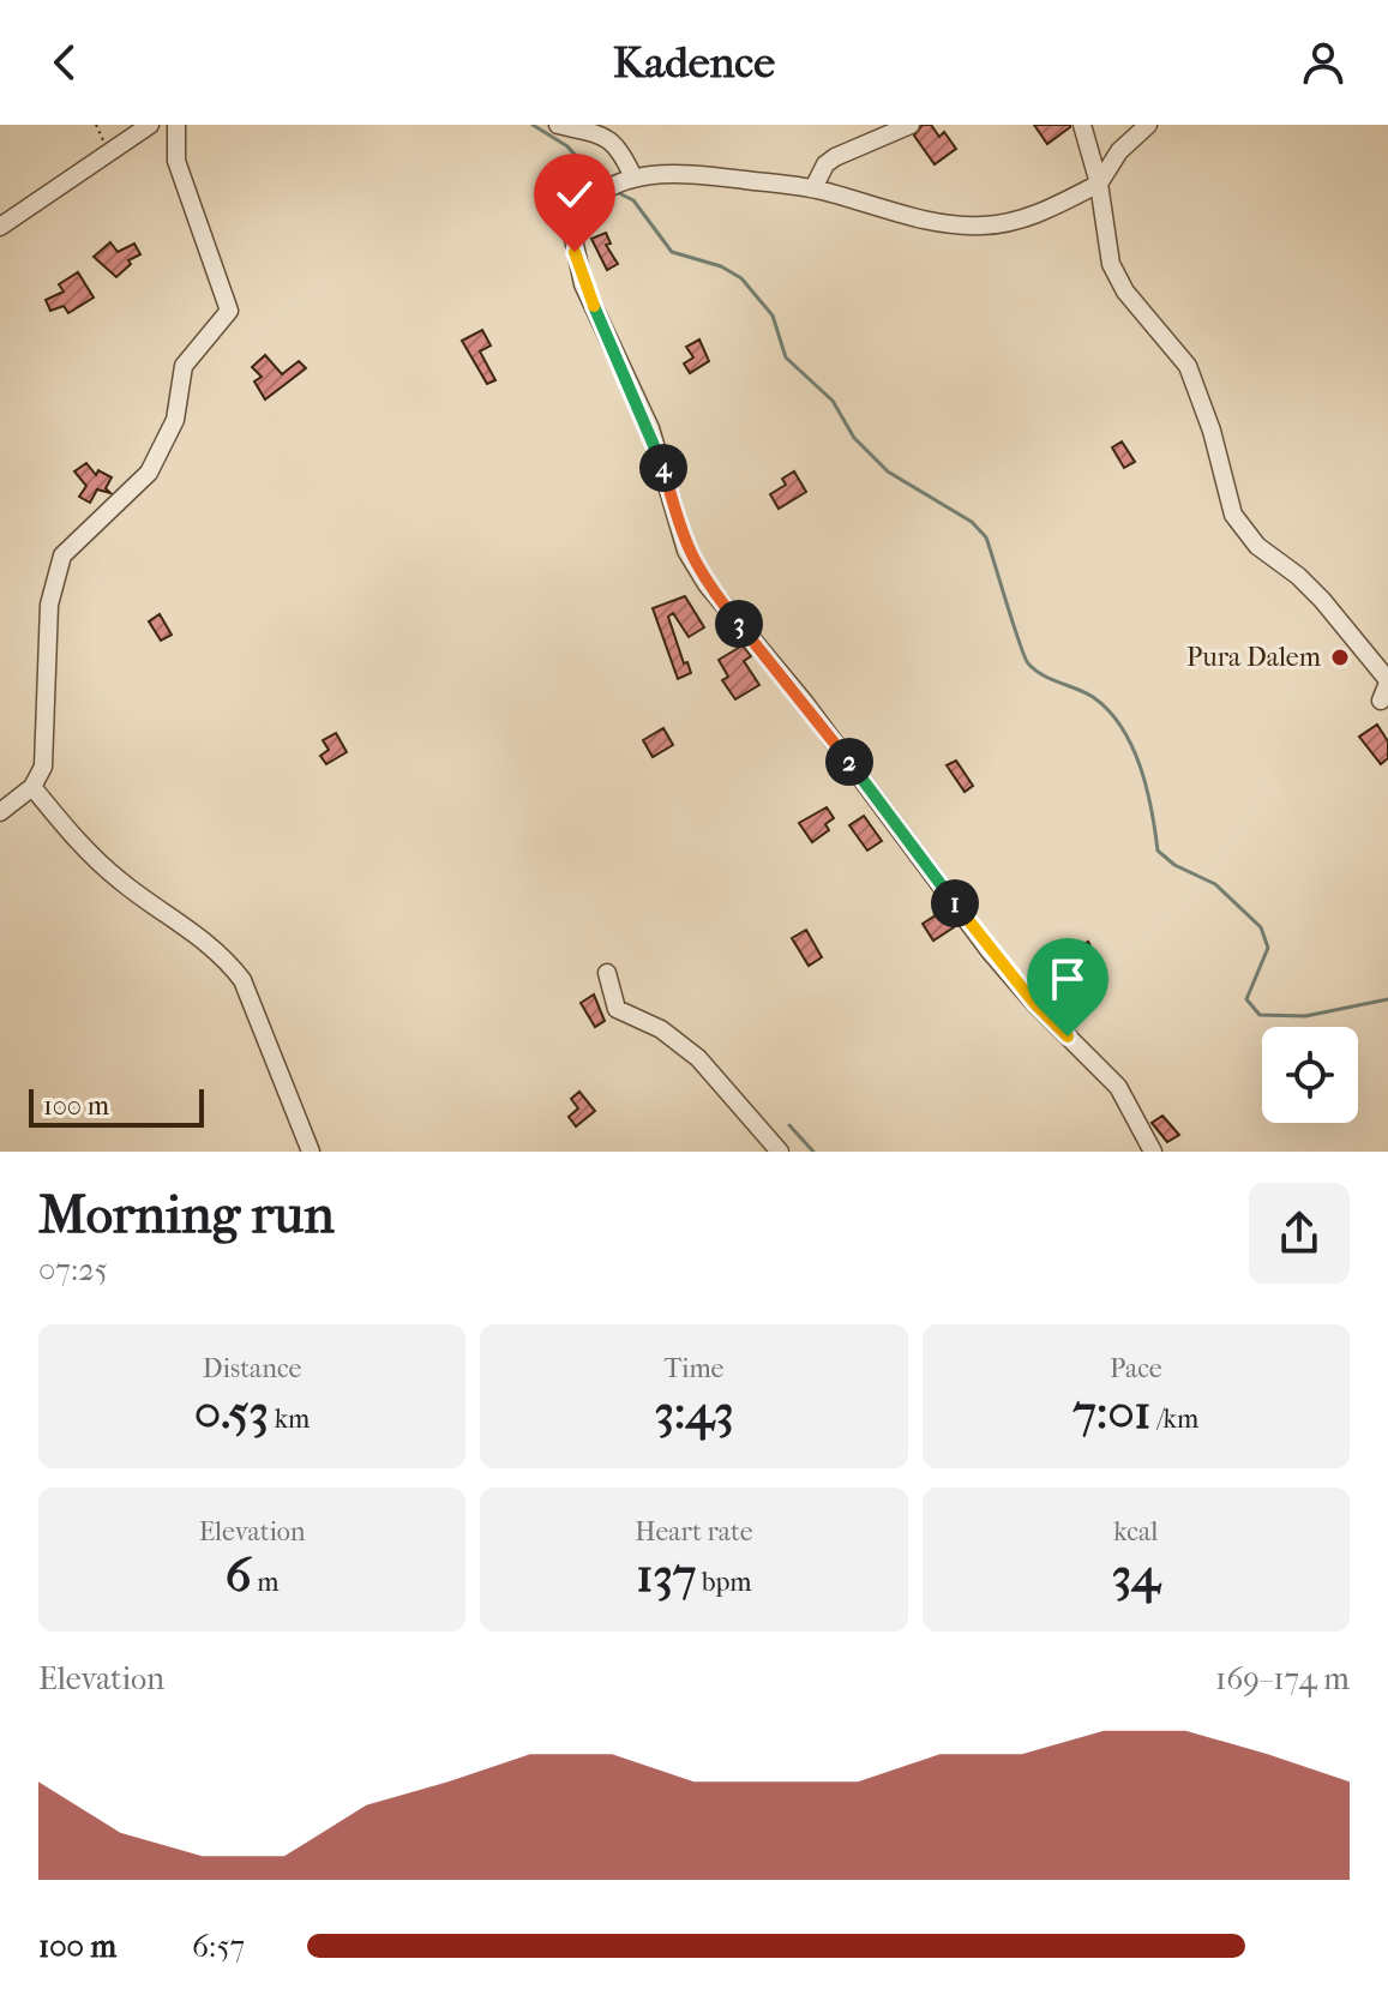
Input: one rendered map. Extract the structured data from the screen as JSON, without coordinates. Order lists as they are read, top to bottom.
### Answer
{
  "places": ["Pura Dalem"],
  "scale_bar": "100 m",
  "page": {
    "header": "Kadence",
    "pins": [
      "4",
      "3",
      "2",
      "1"
    ],
    "scale": "100 m",
    "heading": ["Morning run", "07:25"],
    "stats": [
      ["Distance", "0.53 km"],
      ["Time", "3:43"],
      ["Pace", "7:01 /km"],
      ["Elevation", "6 m"],
      ["Heart rate", "137 bpm"],
      ["kcal", "34"]
    ],
    "chart": ["Elevation", "169–174 m"],
    "list": [
      {
        "name": "100 m",
        "note": "6:57"
      }
    ]
  }
}
